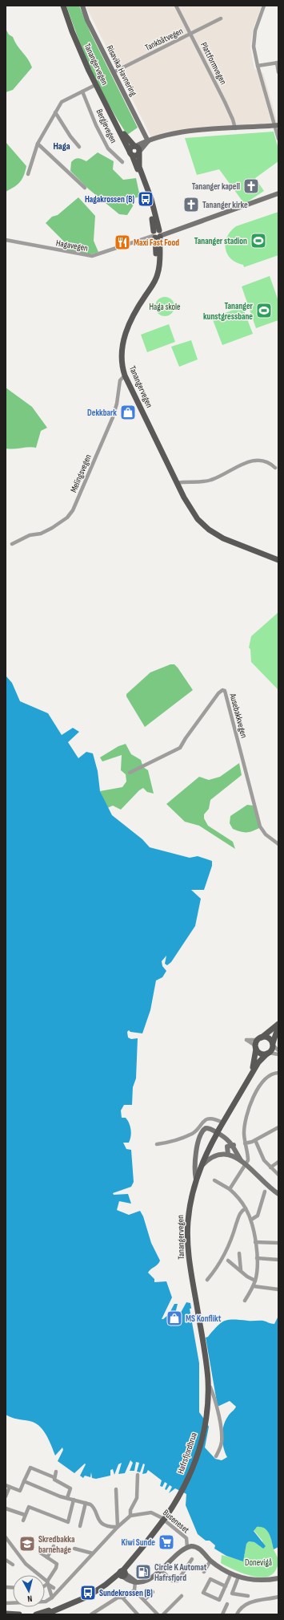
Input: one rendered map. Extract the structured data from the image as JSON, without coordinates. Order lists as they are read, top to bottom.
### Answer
{
  "streets": {
    "main road": ["Tanangervegen", "Risavika Havnering", "Hafrsfjordbrua"],
    "street": [
      "Tankbåtvegen",
      "Plattformvegen",
      "Bergjevegen",
      "Hagavegen",
      "Melingsvegen",
      "Ausebakkvegen",
      "Buseneset"
    ]
  },
  "crossings": [
    ["Tankbåtvegen", "Plattformvegen"],
    ["Tankbåtvegen", "Risavika Havnering"],
    ["Tanangervegen", "Hagavegen"],
    ["Tanangervegen", "Melingsvegen"],
    ["Tanangervegen", "Hafrsfjordbrua"]
  ],
  "districts": ["Haga"],
  "parks": ["Haga skole", "Donevigå"],
  "places": {
    "church": ["Tananger kapell", "Tananger kirke"],
    "bus stop": ["Hagakrossen (B)", "Sundekrossen (B)"],
    "sports": ["Tananger stadion", "Tananger kunstgressbane"],
    "restaurant": ["Maxi Fast Food"],
    "shop": ["Dekkbark", "MS Konflikt"],
    "supermarket": ["Kiwi Sunde"],
    "school or university": ["Skredbakka barnehage"],
    "fuel station": ["Circle K Automat Hafrsfjord"]
  },
  "north": "bottom"
}
